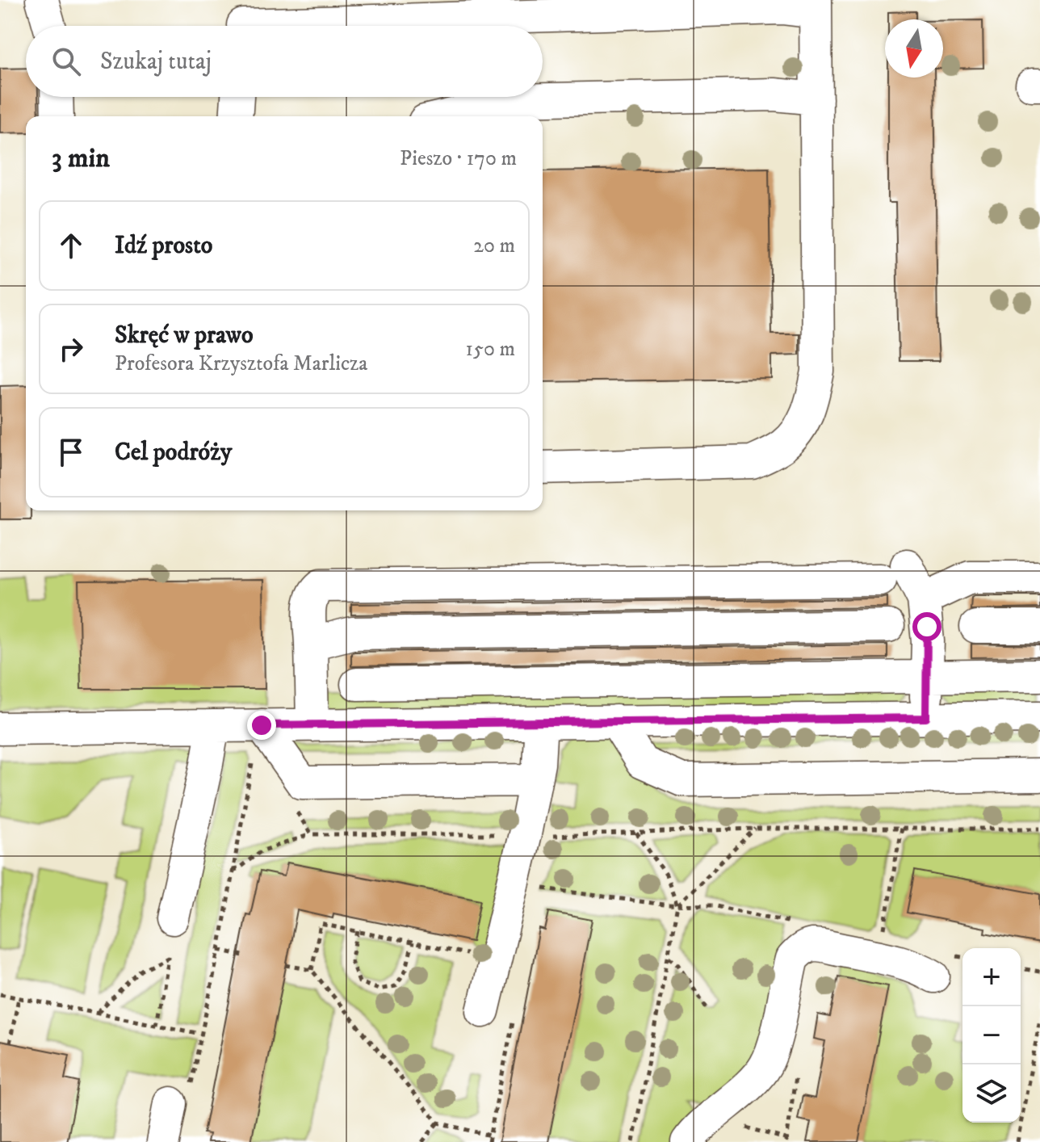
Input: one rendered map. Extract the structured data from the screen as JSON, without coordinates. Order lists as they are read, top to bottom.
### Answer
{
  "north": "bottom",
  "page": {
    "search": "Szukaj tutaj",
    "heading": ["3 min", "Pieszo · 170 m"],
    "list": [
      ["Idź prosto", "20 m"],
      ["Skręć w prawo", "Profesora Krzysztofa Marlicza", "150 m"],
      "Cel podróży"
    ],
    "map_buttons": ["+", "−"]
  }
}
